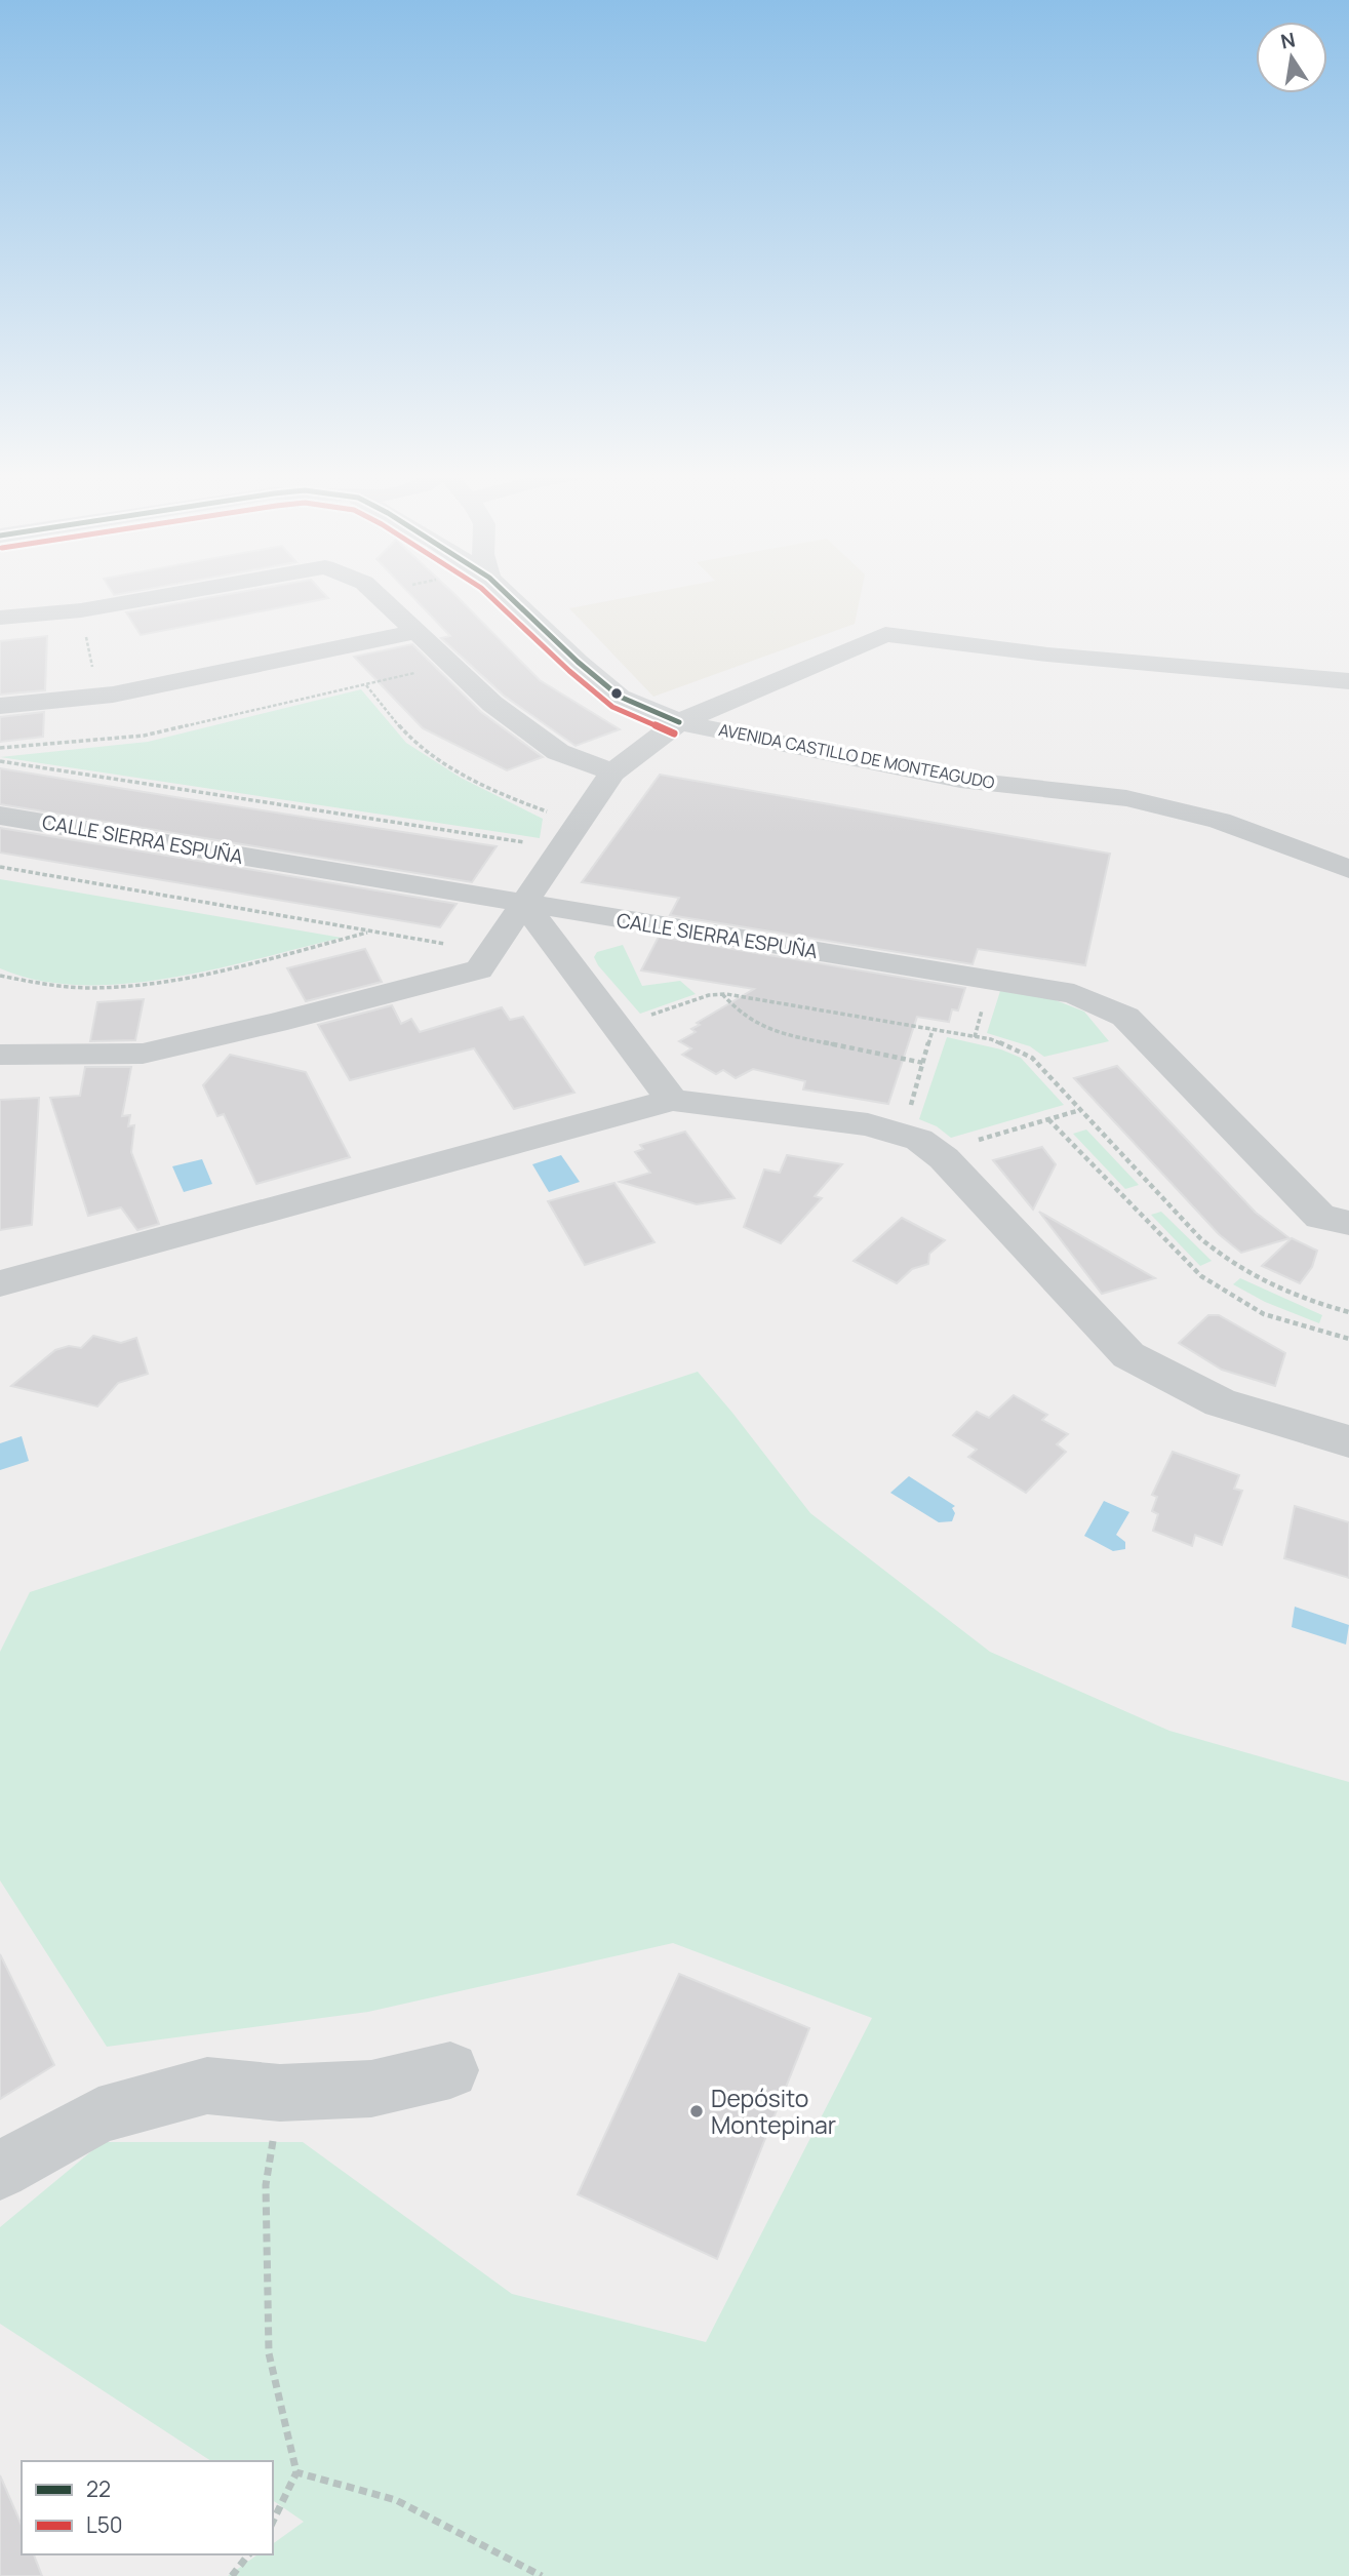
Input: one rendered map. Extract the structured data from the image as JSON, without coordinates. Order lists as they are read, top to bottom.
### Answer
{
  "streets": {
    "street": ["AVENIDA CASTILLO DE MONTEAGUDO", "CALLE SIERRA ESPUÑA"]
  },
  "places": ["Depósito Montepinar"],
  "lines": ["transit line 22", "transit line L50"],
  "legend": ["22", "L50"],
  "north": "top"
}
